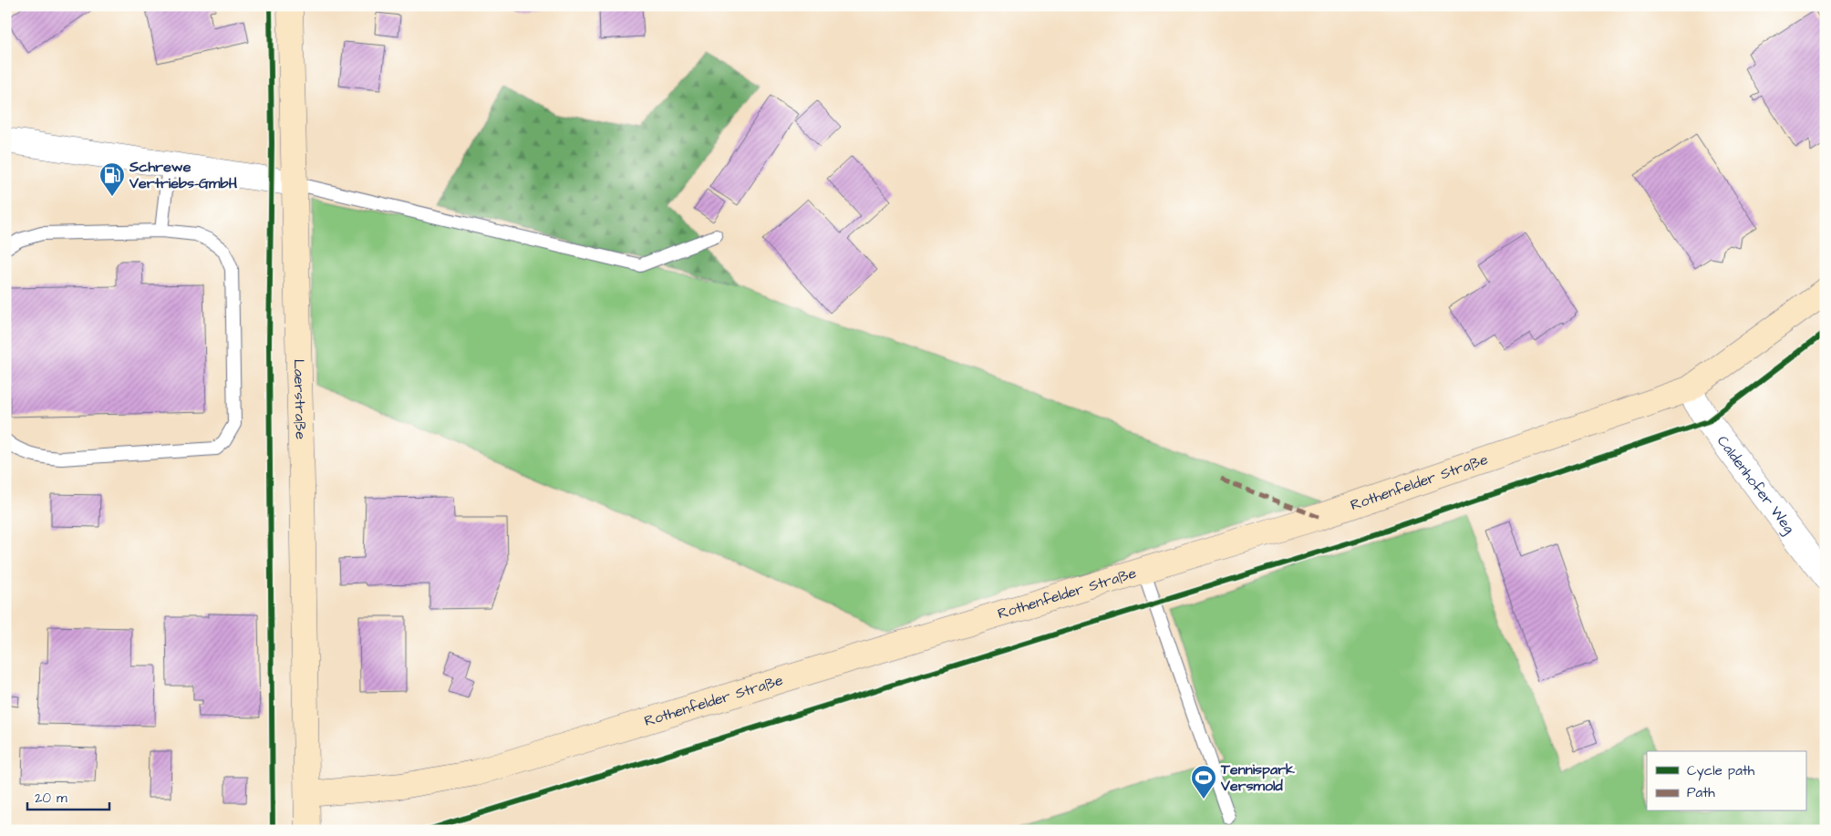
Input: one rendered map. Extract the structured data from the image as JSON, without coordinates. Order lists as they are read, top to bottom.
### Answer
{
  "streets": {
    "street": ["Laerstraße", "Rothenfelder Straße", "Caldenhofer Weg"]
  },
  "crossings": [
    ["Laerstraße", "Rothenfelder Straße"],
    ["Rothenfelder Straße", "Caldenhofer Weg"]
  ],
  "places": {
    "fuel station": ["Schrewe Vertriebs-GmbH"],
    "sports": ["Tennispark Versmold"]
  },
  "legend": ["Cycle path", "Path"],
  "scale_bar": "20 m"
}
